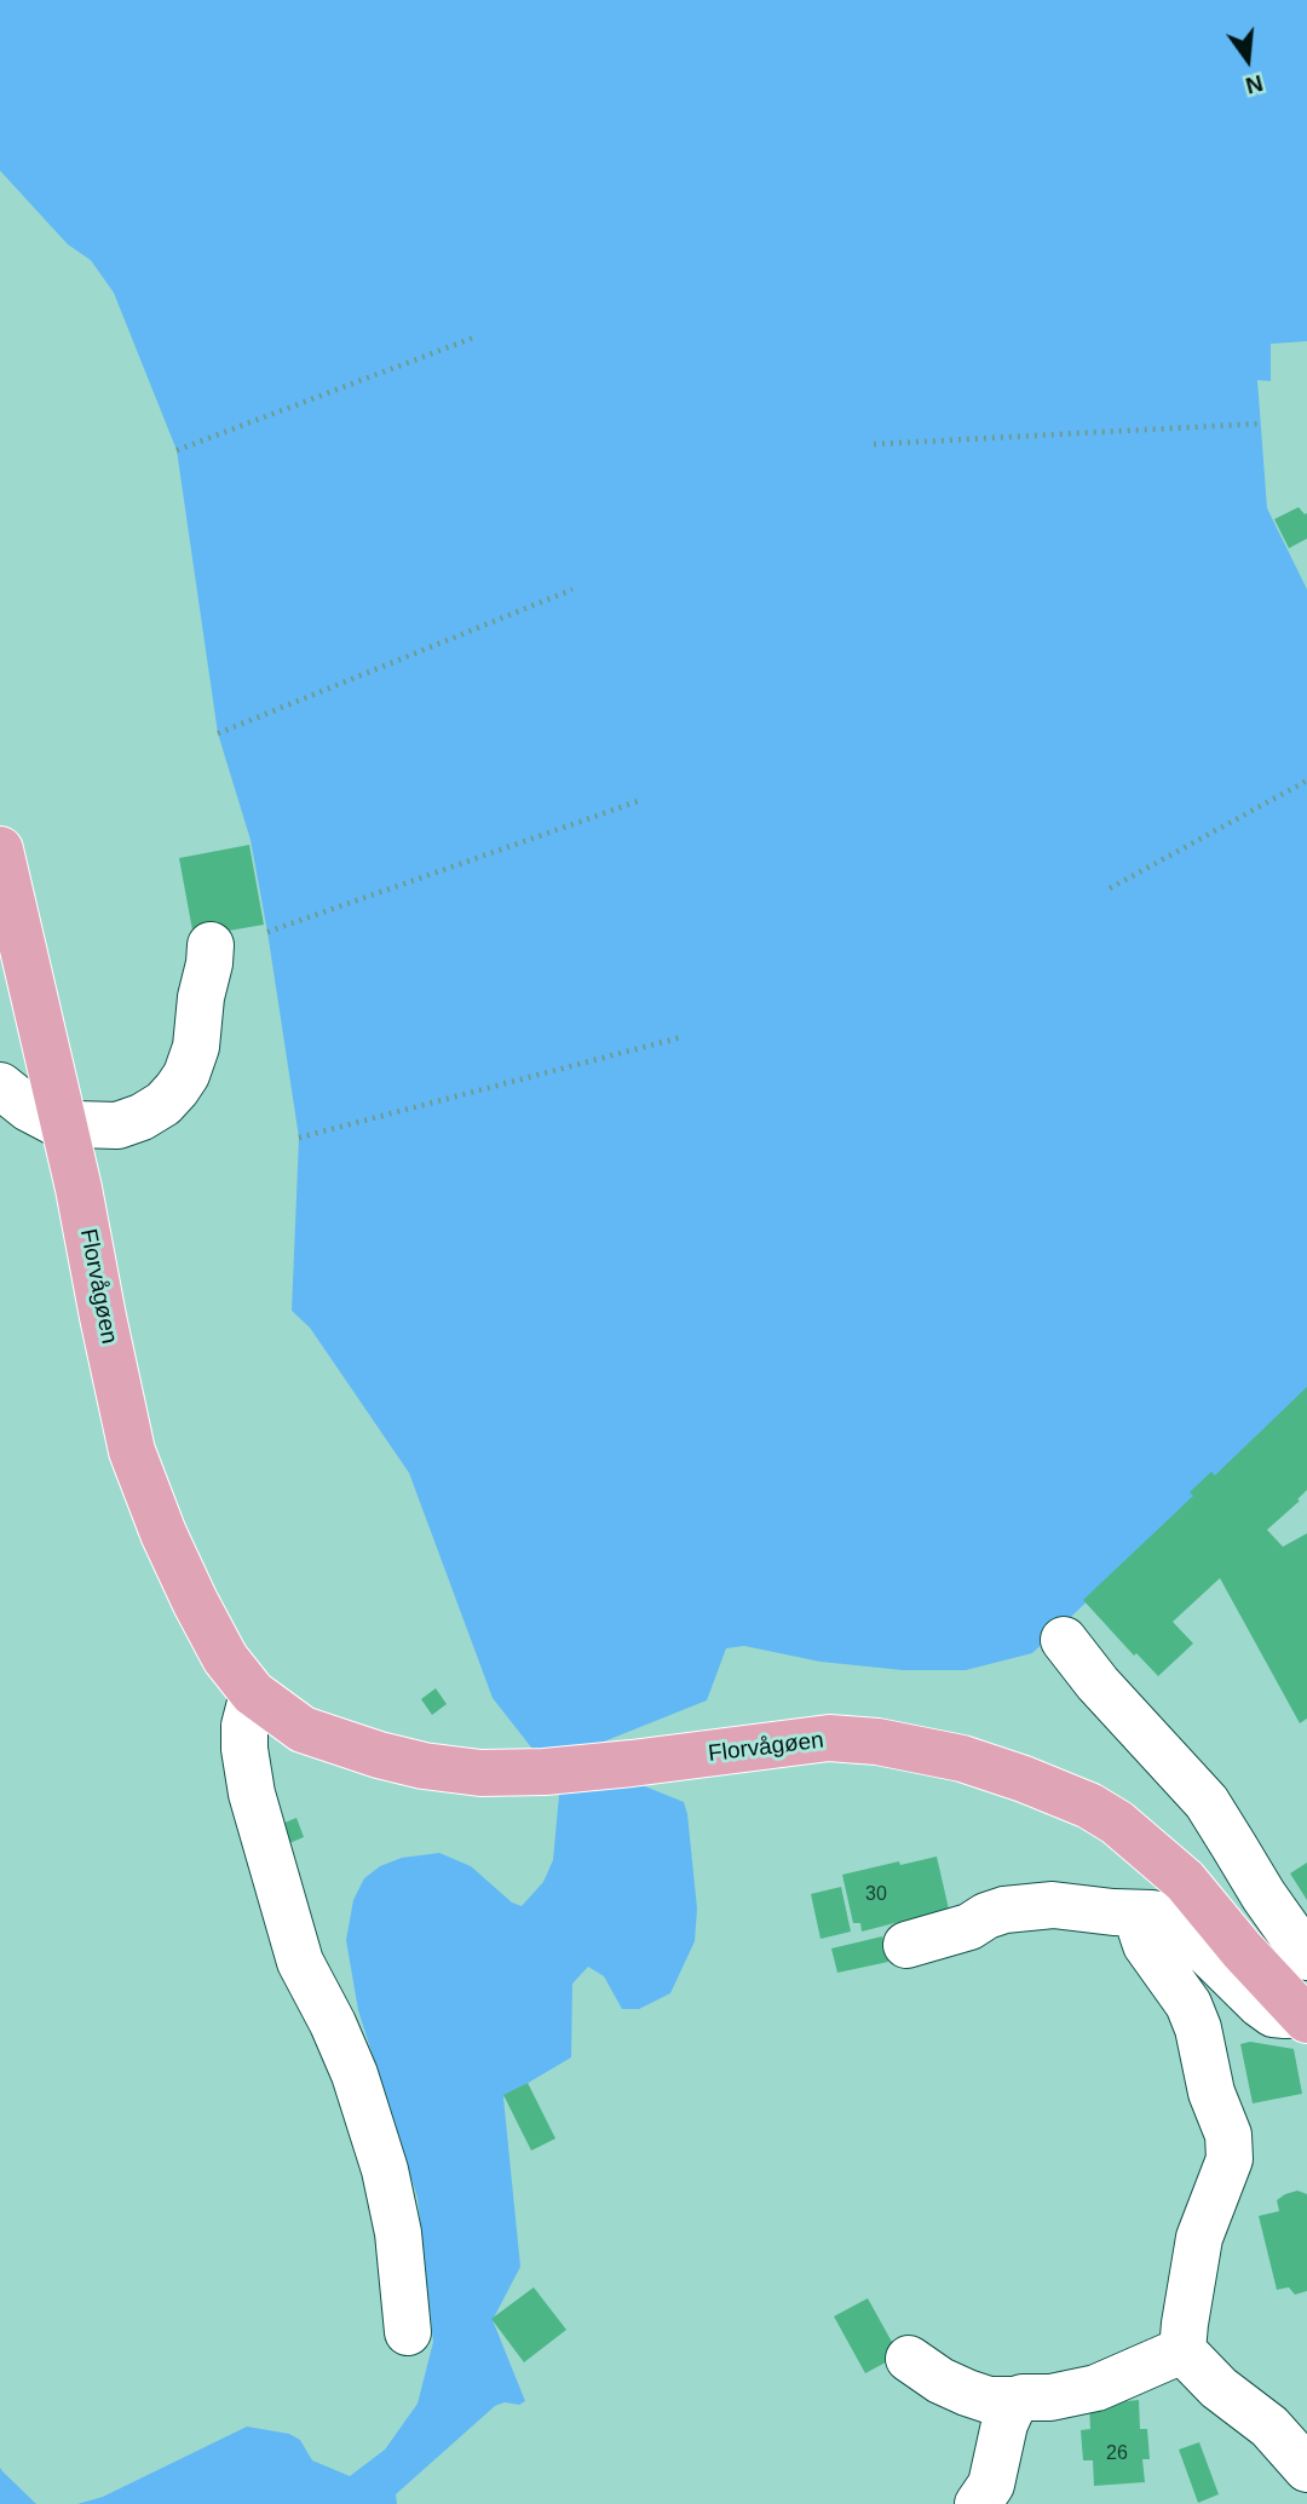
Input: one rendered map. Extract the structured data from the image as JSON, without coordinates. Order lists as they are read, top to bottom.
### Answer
{
  "streets": {
    "main road": ["Florvågøen"]
  },
  "house_numbers": ["30", "26"],
  "north": "bottom"
}
